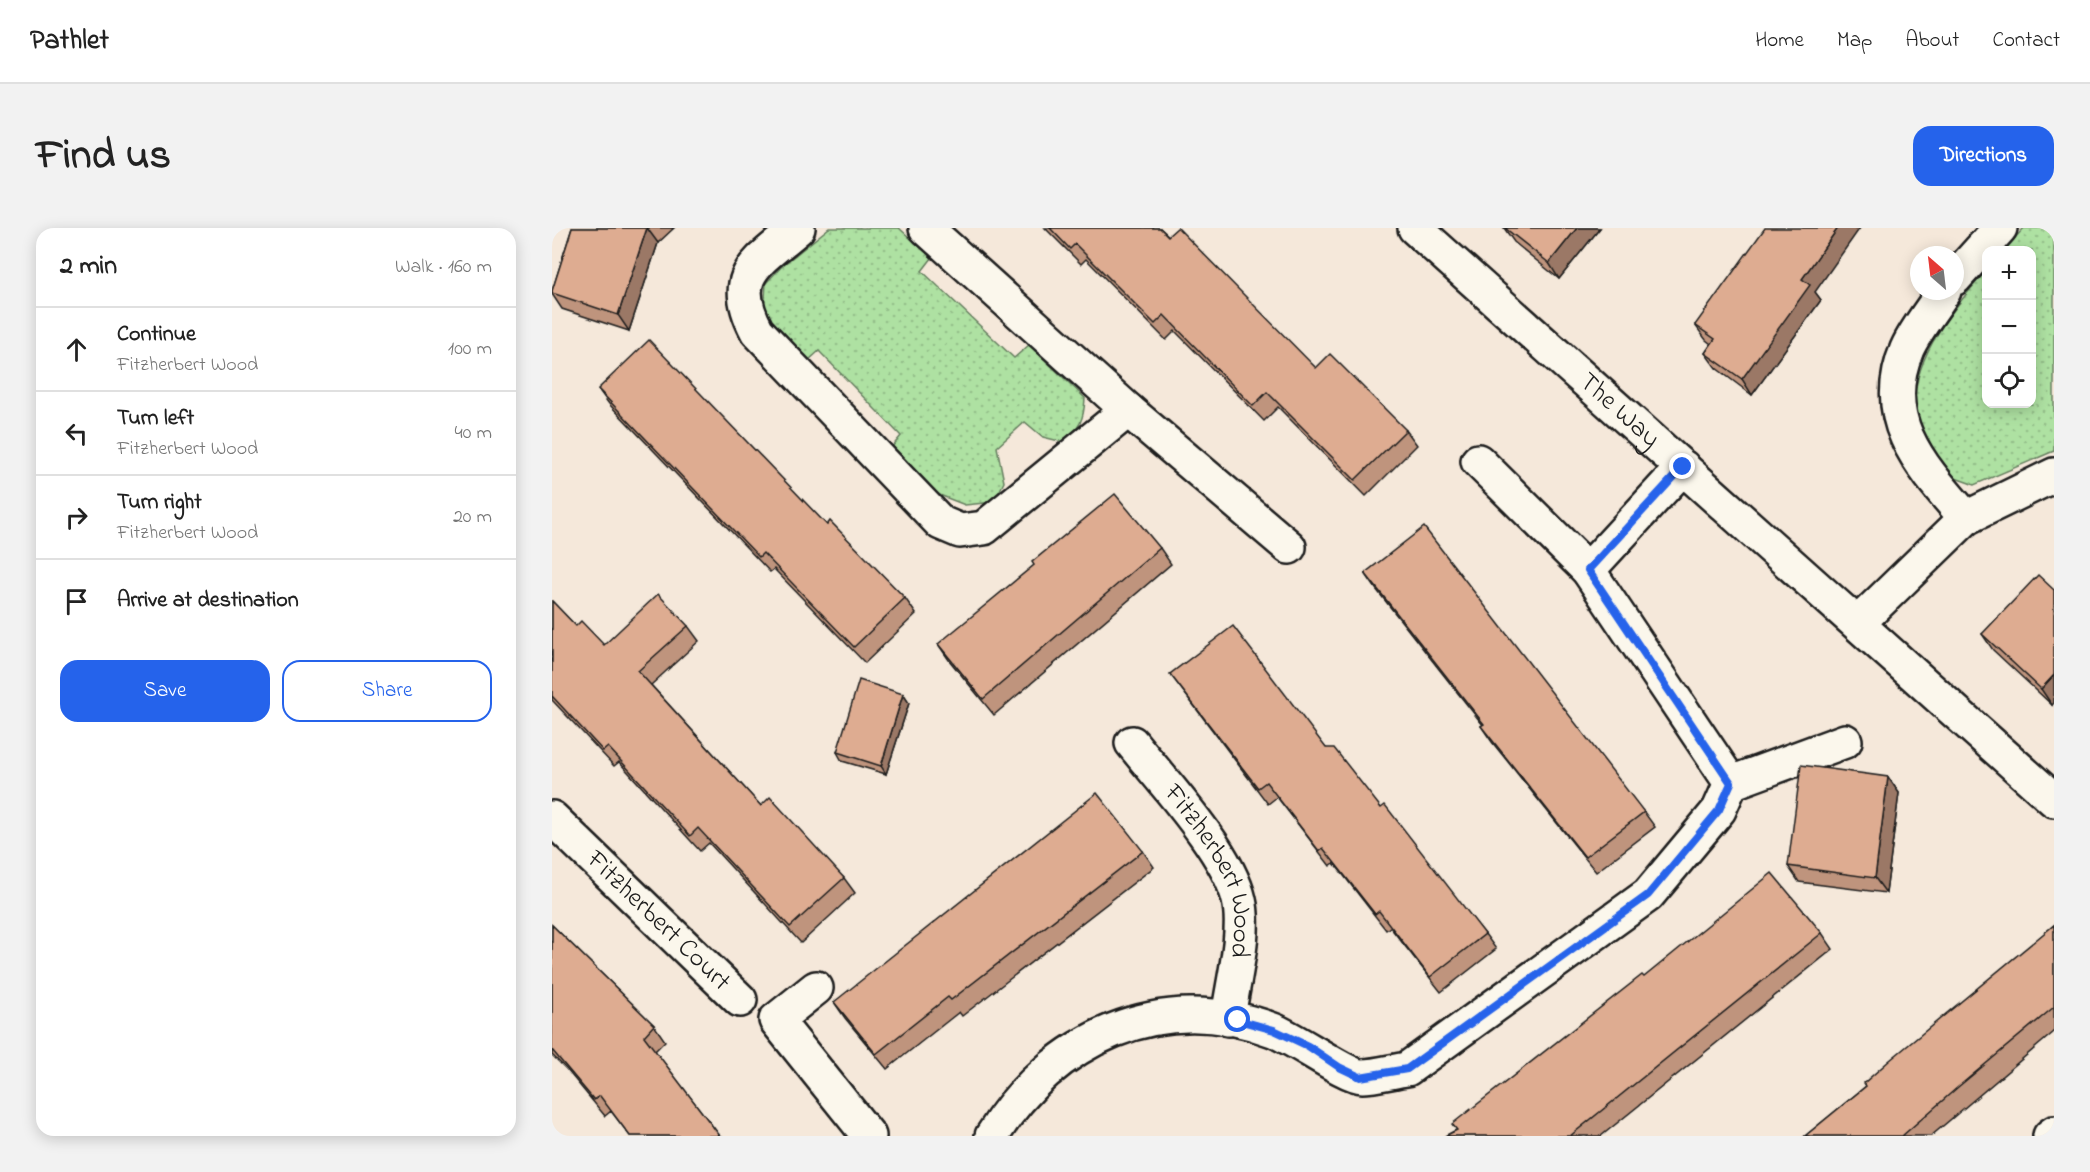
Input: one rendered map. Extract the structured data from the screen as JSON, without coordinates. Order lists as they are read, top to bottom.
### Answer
{
  "streets": {
    "street": ["The Way", "Fitzherbert Wood", "Fitzherbert Court"]
  },
  "north": "top left",
  "page": {
    "header": "Pathlet",
    "nav": [
      "Home",
      "Map",
      "About",
      "Contact"
    ],
    "title": "Find us",
    "buttons": [
      "Directions",
      ["Save", "Share"]
    ],
    "heading": ["2 min", "Walk · 160 m"],
    "map_buttons": ["+", "−"],
    "list": [
      ["Continue", "Fitzherbert Wood", "100 m"],
      ["Turn left", "Fitzherbert Wood", "40 m"],
      ["Turn right", "Fitzherbert Wood", "20 m"],
      "Arrive at destination"
    ]
  }
}
